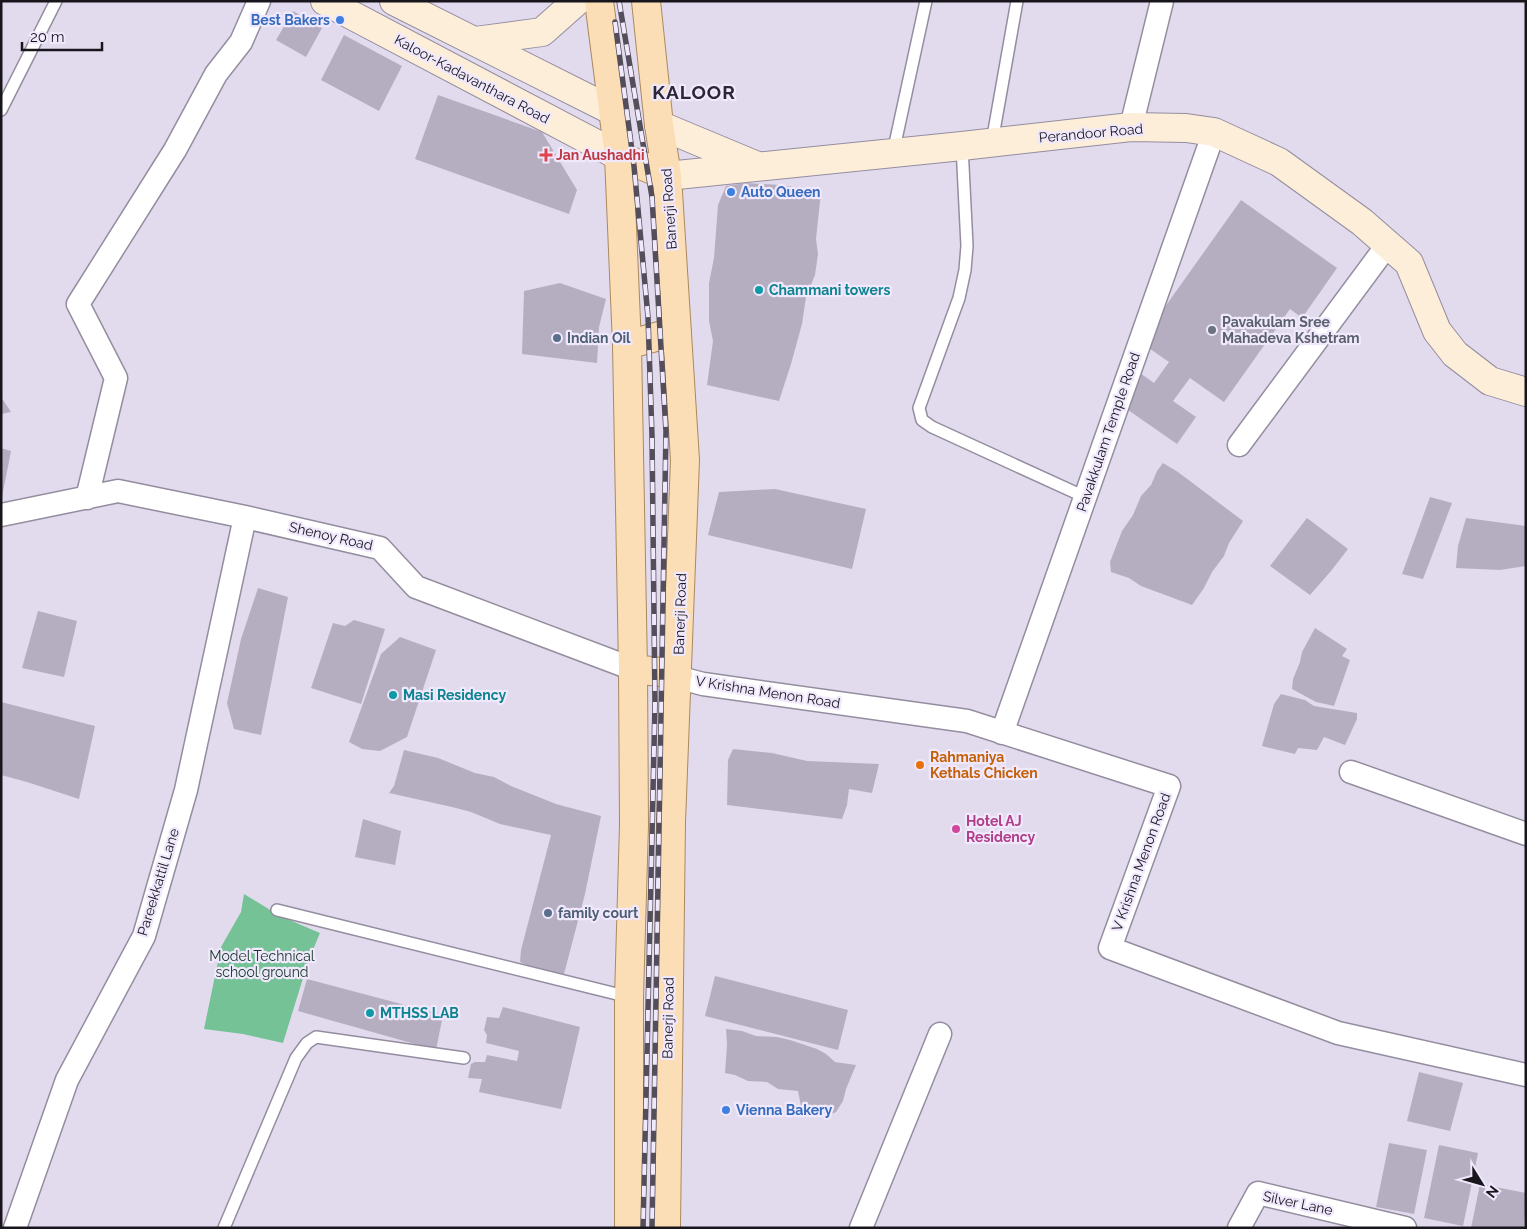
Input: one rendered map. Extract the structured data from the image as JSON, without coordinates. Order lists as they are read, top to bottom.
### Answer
{
  "streets": {
    "main road": ["Kaloor-Kadavanthara Road", "Perandoor Road", "Banerji Road"],
    "street": [
      "Pavakkulam Temple Road",
      "Shenoy Road",
      "V Krishna Menon Road",
      "Pareekkattil Lane",
      "Silver Lane"
    ]
  },
  "crossings": [
    ["Perandoor Road", "Banerji Road"],
    ["Perandoor Road", "Pavakkulam Temple Road"],
    ["Banerji Road", "V Krishna Menon Road"],
    ["Pavakkulam Temple Road", "V Krishna Menon Road"],
    ["Shenoy Road", "Pareekkattil Lane"]
  ],
  "districts": ["KALOOR"],
  "parks": ["Model Technical school ground"],
  "places": {
    "other": [
      "Best Bakers",
      "Auto Queen",
      "Chammani towers",
      "Pavakulam Sree Mahadeva Kshetram",
      "Indian Oil",
      "Masi Residency",
      "Rahmaniya Kethals Chicken",
      "Hotel AJ Residency",
      "family court",
      "MTHSS LAB",
      "Vienna Bakery"
    ],
    "health": ["Jan Aushadhi"]
  },
  "scale_bar": "20 m",
  "north": "bottom right"
}
